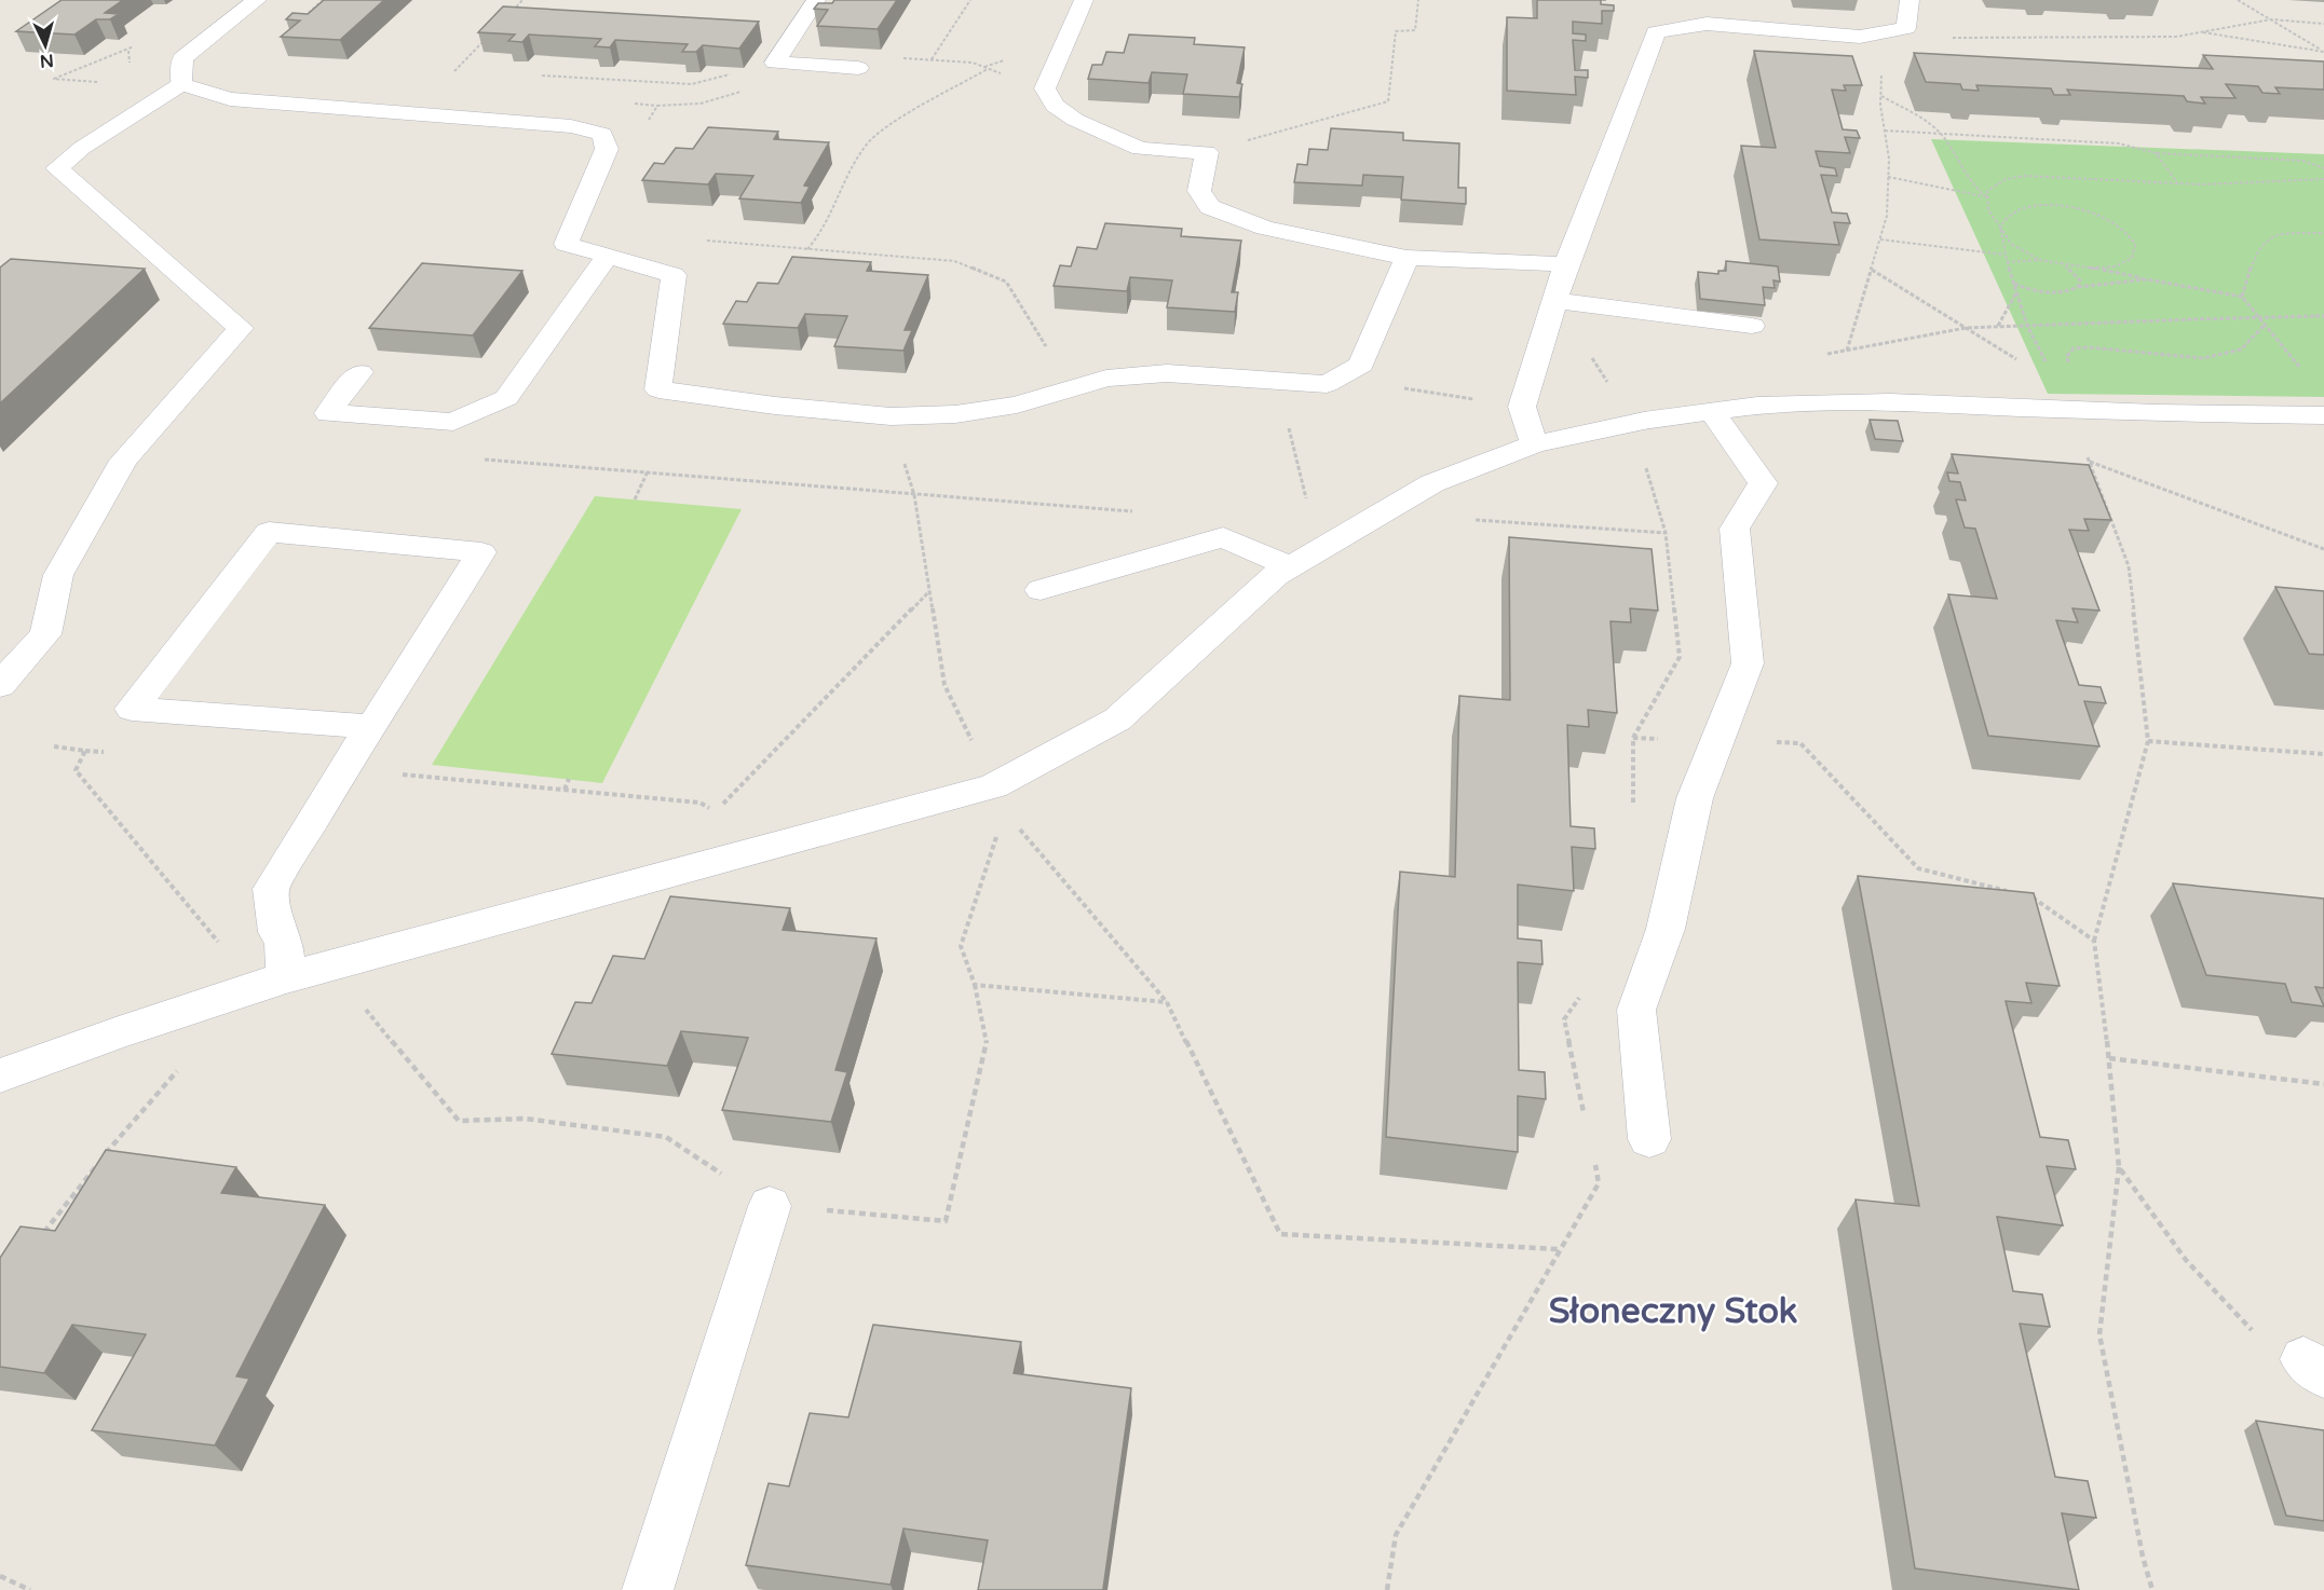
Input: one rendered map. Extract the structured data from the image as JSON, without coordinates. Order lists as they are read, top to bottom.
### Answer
{
  "districts": ["Słoneczny Stok"],
  "north": "bottom"
}
